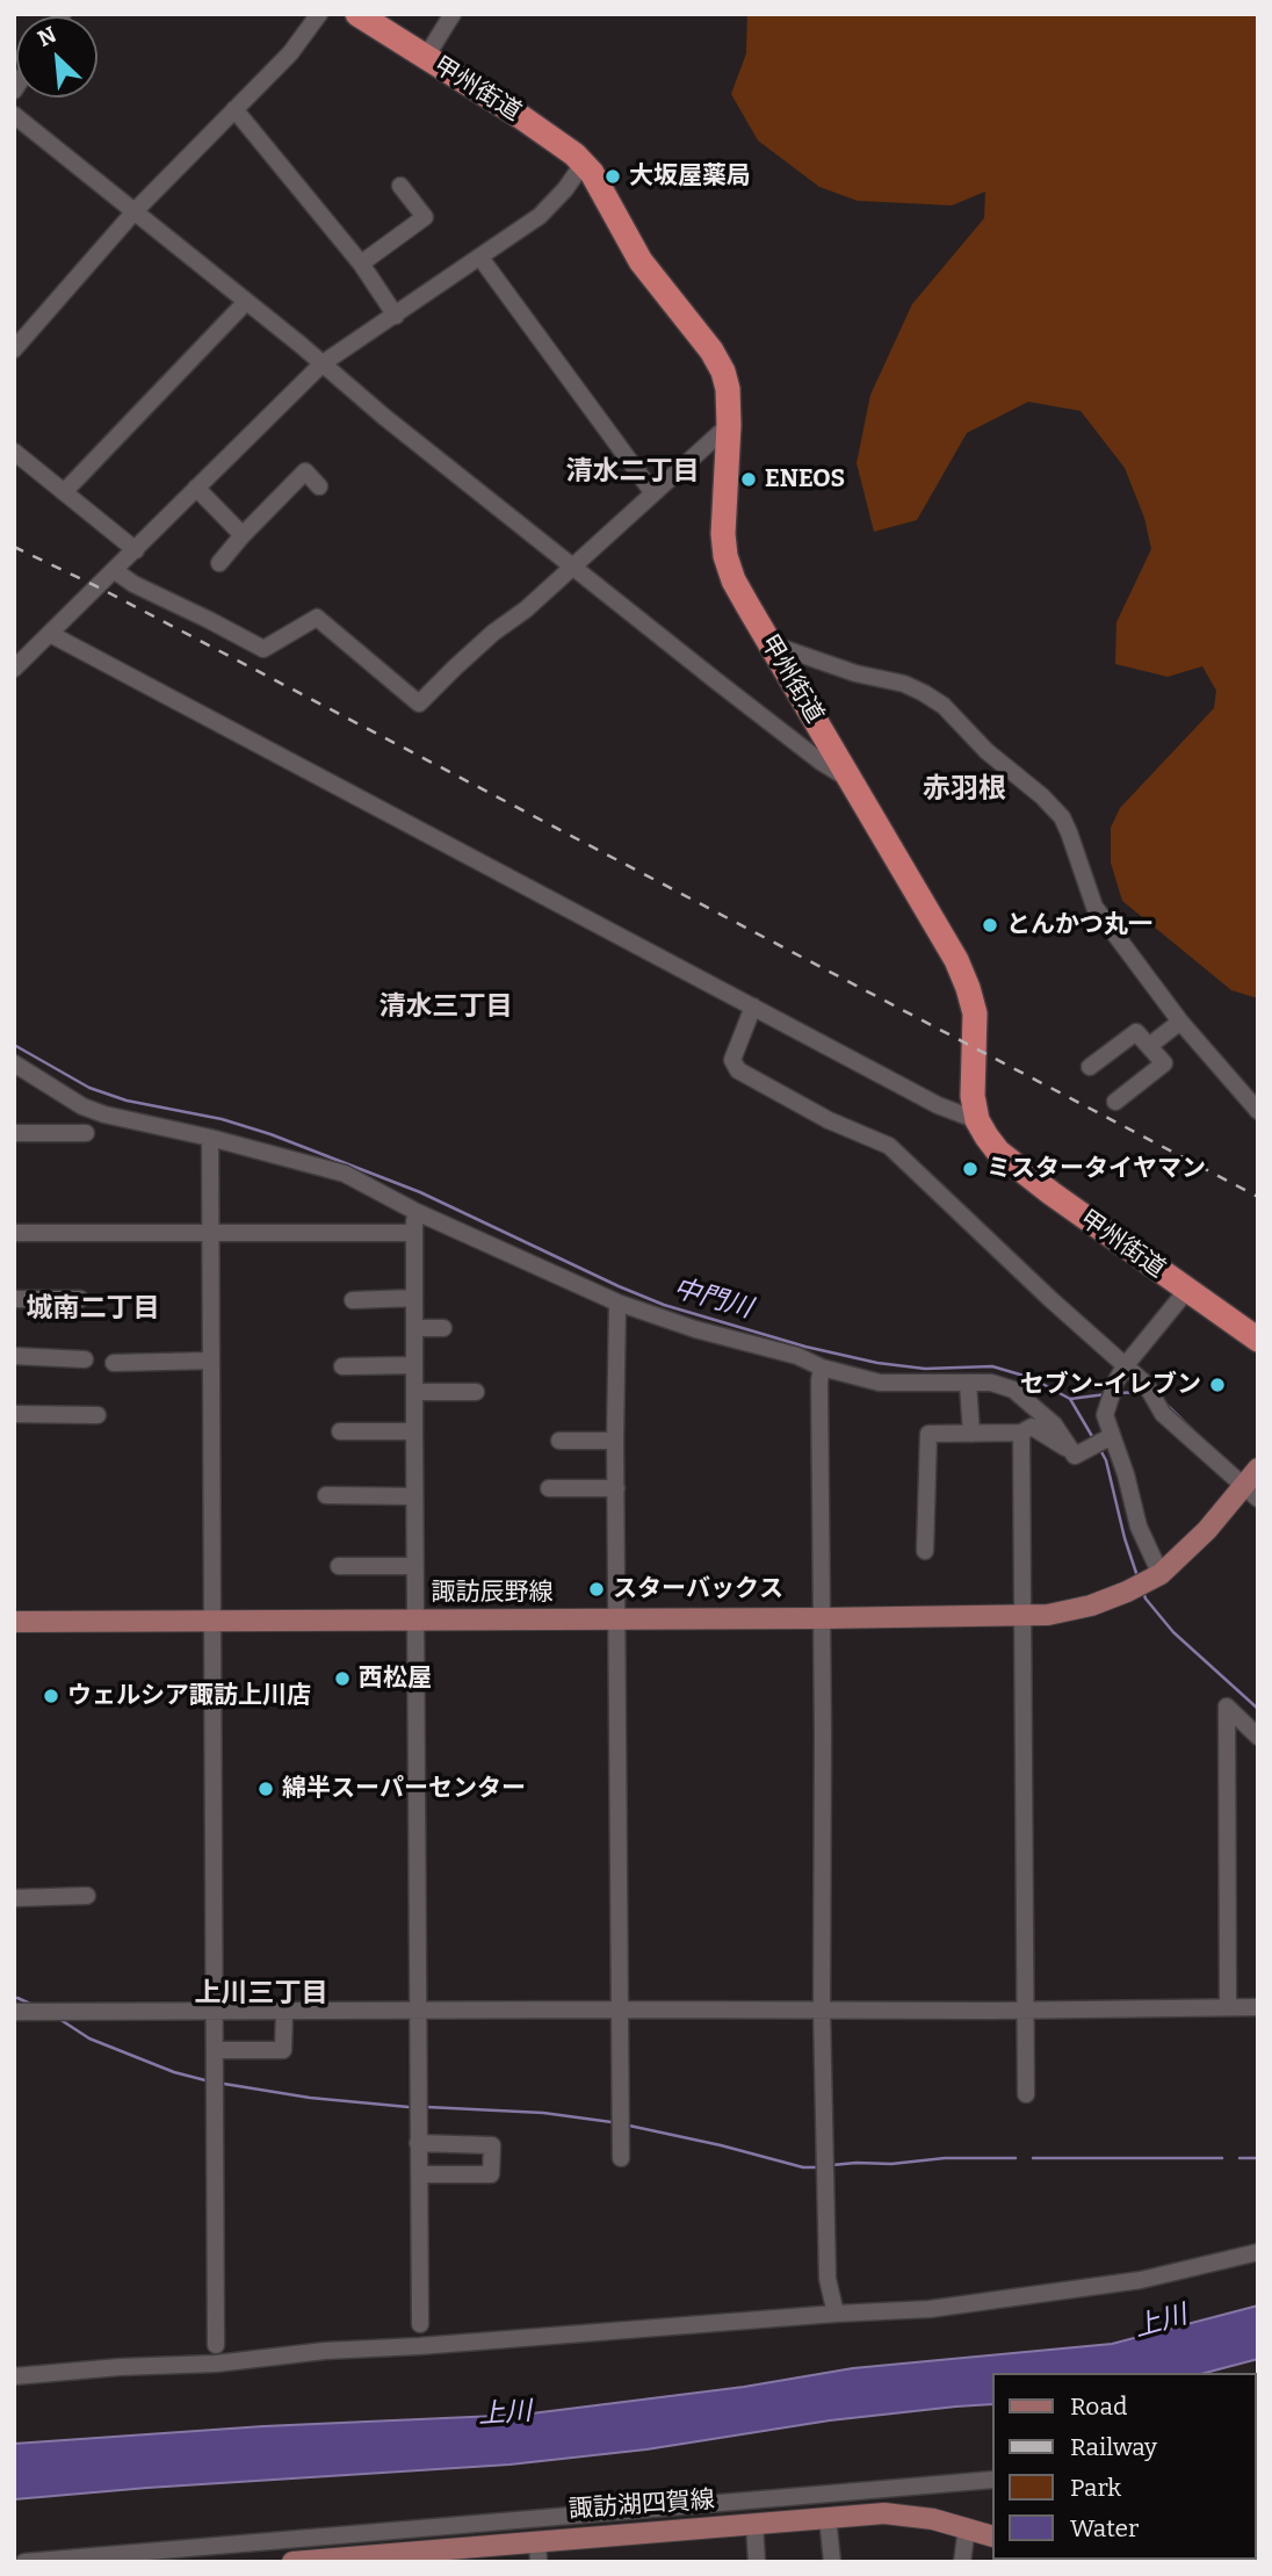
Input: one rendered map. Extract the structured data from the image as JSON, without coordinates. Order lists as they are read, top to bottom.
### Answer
{
  "streets": {
    "highway": ["甲州街道"],
    "main road": ["諏訪辰野線", "諏訪湖四賀線"]
  },
  "districts": [
    "清水二丁目",
    "赤羽根",
    "清水三丁目",
    "城南二丁目",
    "上川三丁目"
  ],
  "water": ["中門川", "上川"],
  "places": [
    "大坂屋薬局",
    "ENEOS",
    "とんかつ丸一",
    "ミスタータイヤマン",
    "セブン-イレブン",
    "スターバックス",
    "西松屋",
    "ウェルシア諏訪上川店",
    "綿半スーパーセンター"
  ],
  "legend": [
    "Road",
    "Railway",
    "Park",
    "Water"
  ],
  "north": "top left"
}
